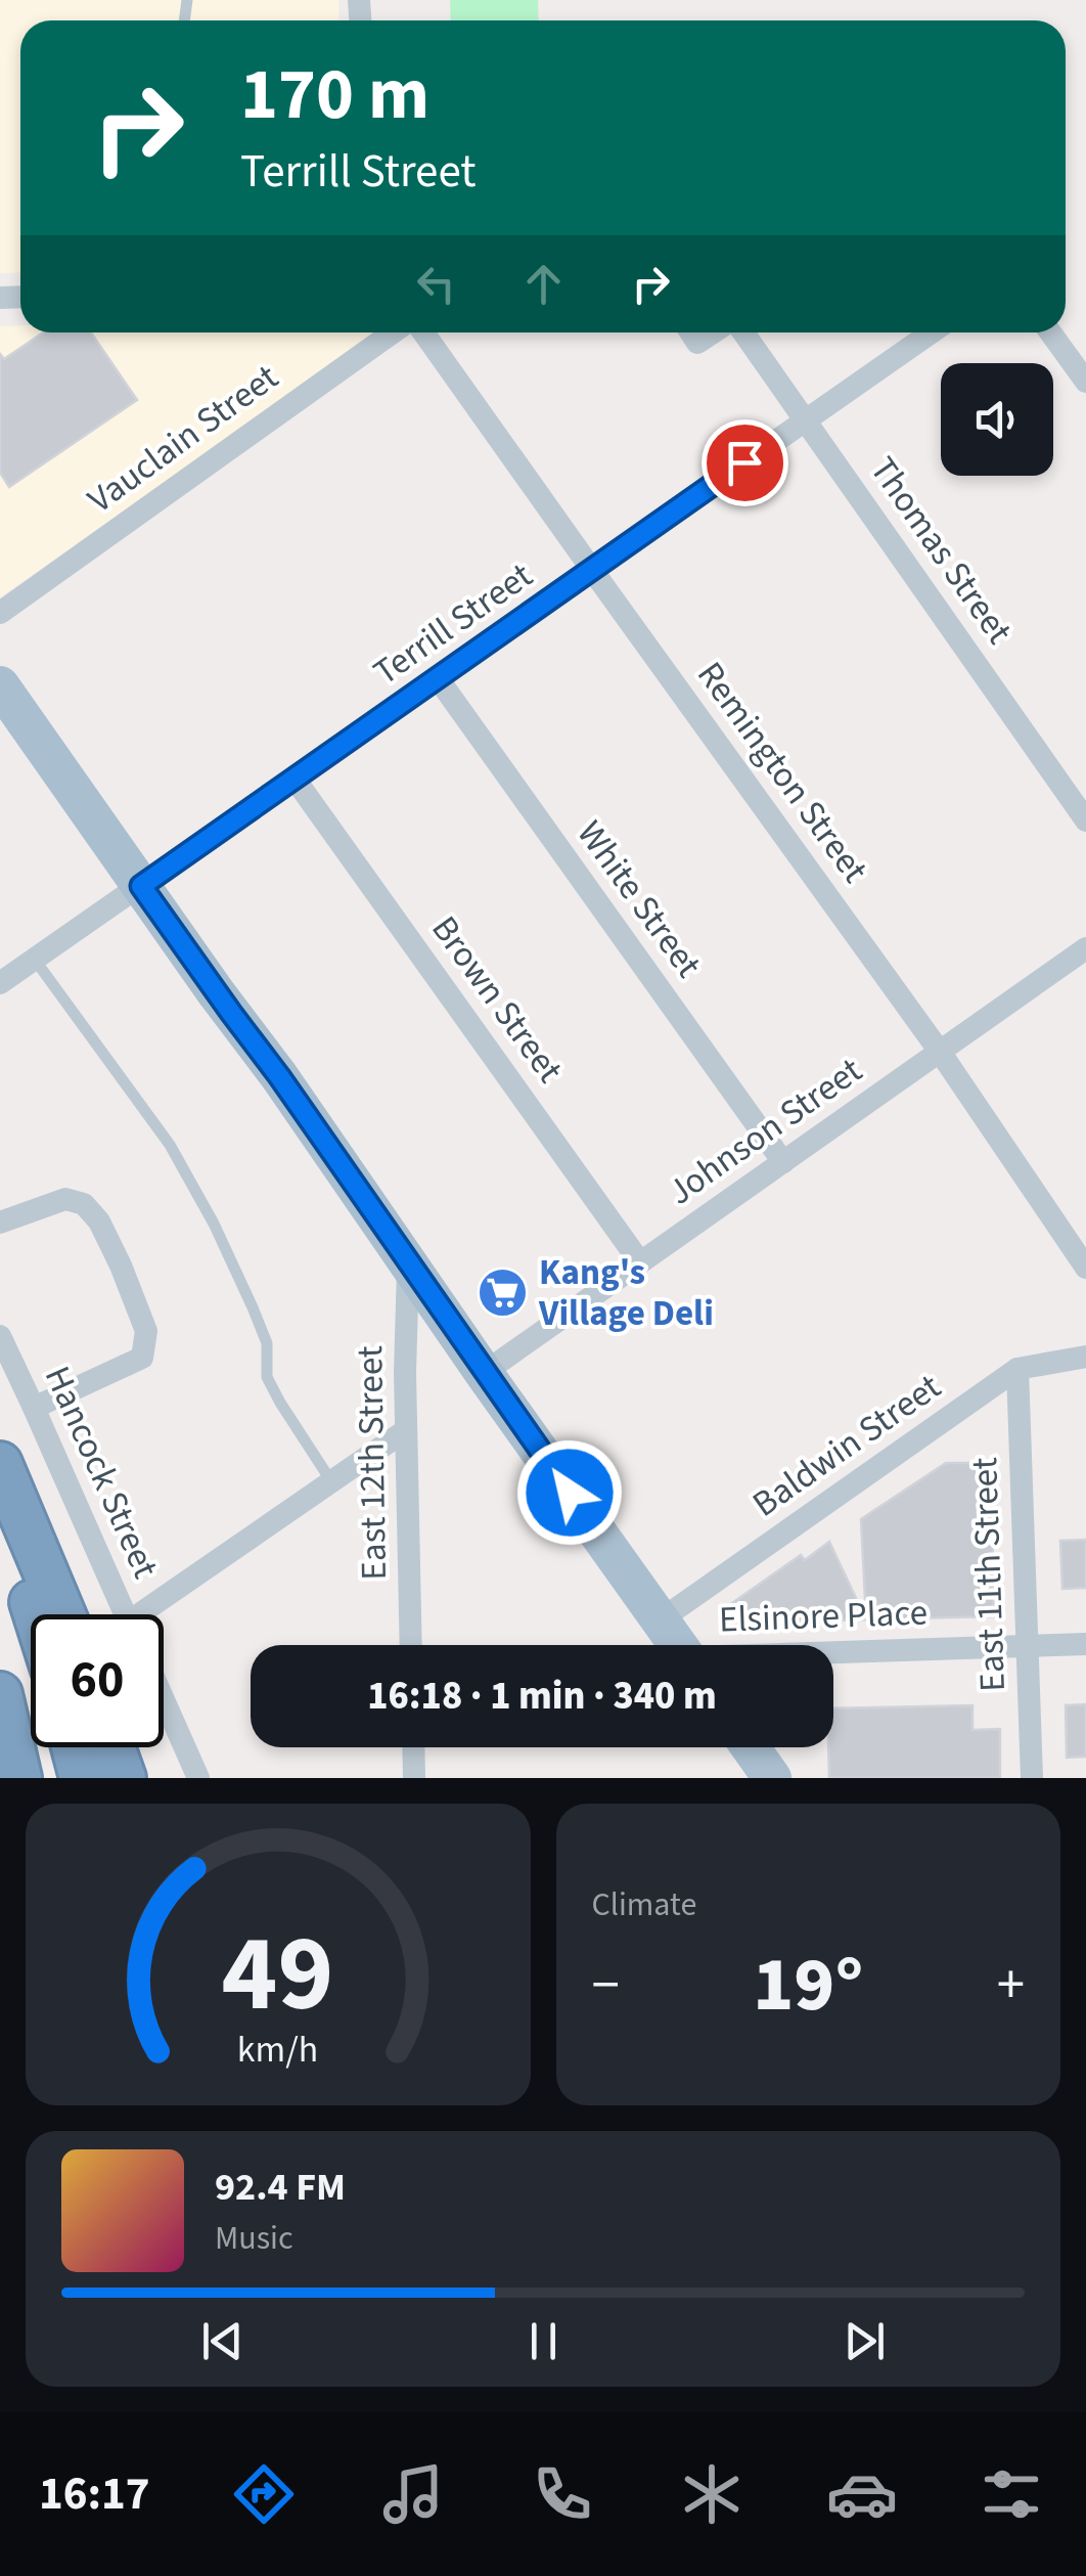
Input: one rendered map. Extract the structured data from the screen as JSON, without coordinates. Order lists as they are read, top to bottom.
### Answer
{
  "streets": {
    "street": [
      "Vauclain Street",
      "Thomas Street",
      "Terrill Street",
      "Remington Street",
      "White Street",
      "Brown Street",
      "Johnson Street",
      "Baldwin Street",
      "East 12th Street",
      "Hancock Street",
      "East 11th Street",
      "Elsinore Place"
    ]
  },
  "crossings": [
    ["Thomas Street", "Terrill Street"],
    ["Terrill Street", "Remington Street"],
    ["Terrill Street", "White Street"],
    ["Terrill Street", "Brown Street"],
    ["Remington Street", "Johnson Street"],
    ["White Street", "Johnson Street"],
    ["Brown Street", "Johnson Street"],
    ["Baldwin Street", "East 11th Street"],
    ["East 11th Street", "Elsinore Place"]
  ],
  "places": {
    "supermarket": ["Kang's Village Deli"]
  },
  "page": {
    "turn": ["170 m", "Terrill Street"],
    "limit": "60",
    "trip": "16:18 · 1 min · 340 m",
    "tile": "Climate",
    "heat": ["−", "19°", "+"],
    "song": ["92.4 FM", "Music"],
    "tabs": "16:17",
    "gauge": ["49", "km/h"]
  }
}
